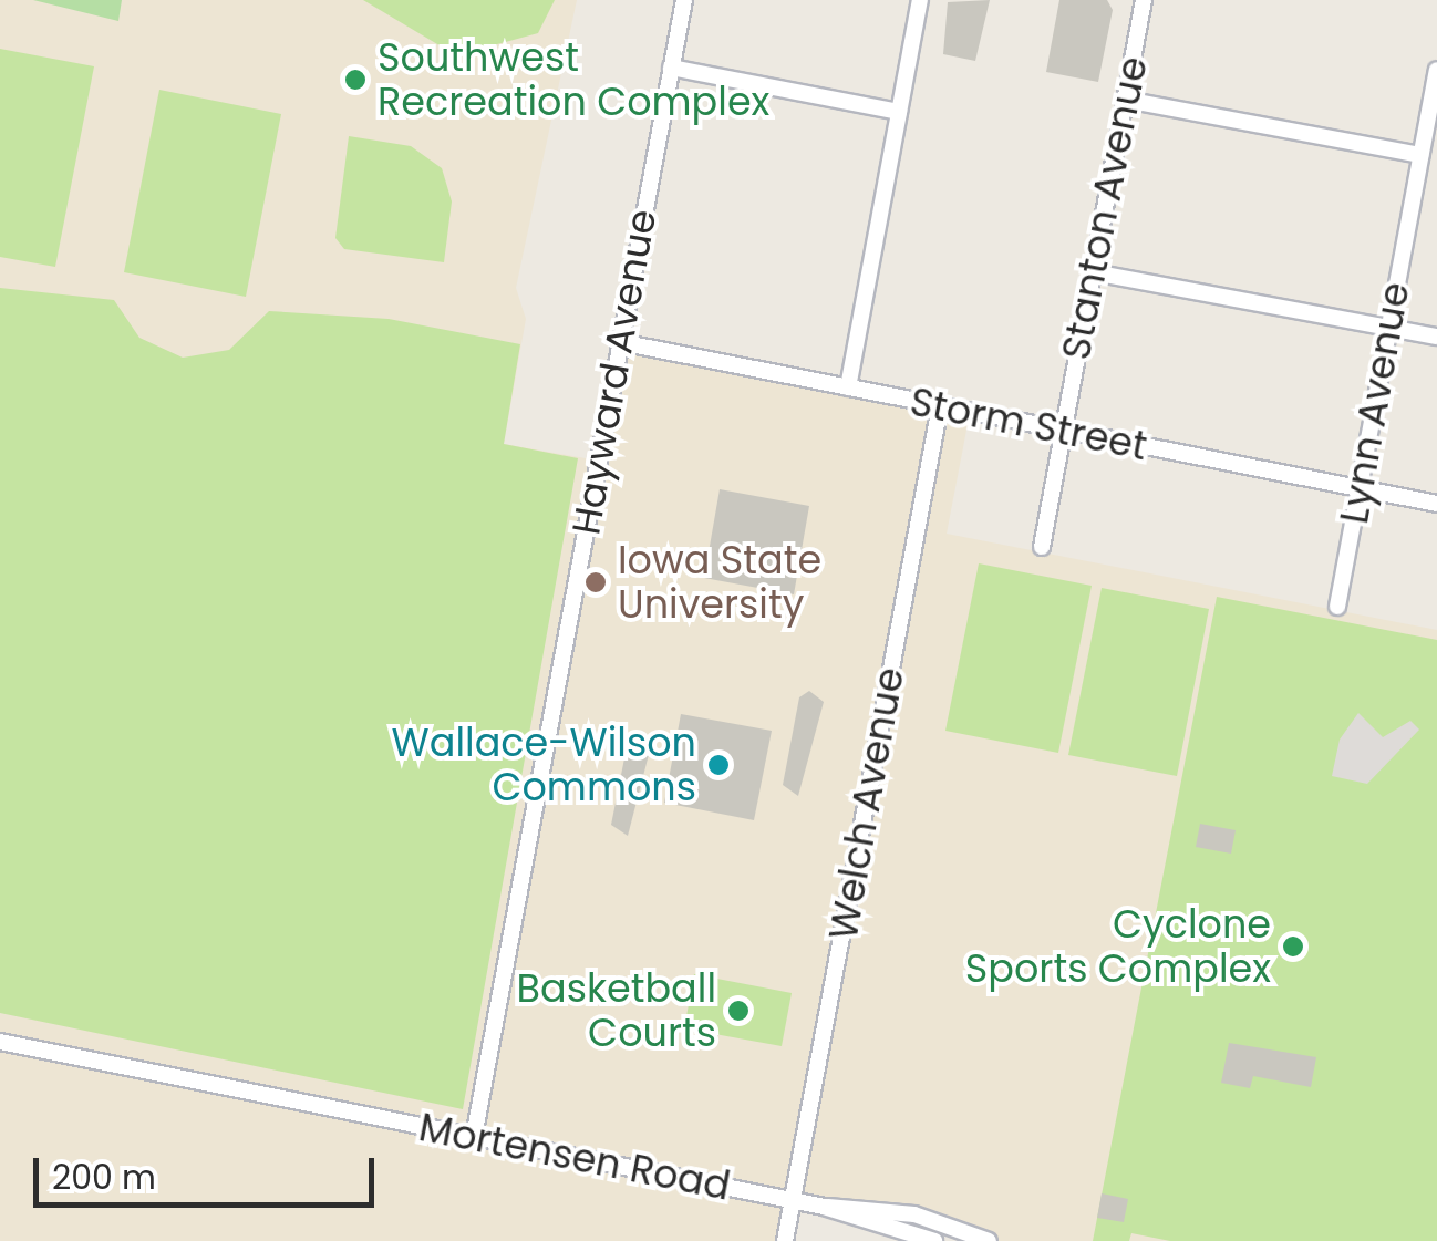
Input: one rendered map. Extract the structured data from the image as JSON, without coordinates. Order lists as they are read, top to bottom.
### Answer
{
  "streets": {
    "street": [
      "Stanton Avenue",
      "Hayward Avenue",
      "Lynn Avenue",
      "Storm Street",
      "Welch Avenue",
      "Mortensen Road"
    ]
  },
  "crossings": [
    ["Stanton Avenue", "Storm Street"],
    ["Hayward Avenue", "Storm Street"],
    ["Hayward Avenue", "Mortensen Road"],
    ["Lynn Avenue", "Storm Street"],
    ["Storm Street", "Welch Avenue"],
    ["Welch Avenue", "Mortensen Road"]
  ],
  "places": [
    "Southwest Recreation Complex",
    "Iowa State University",
    "Wallace-Wilson Commons",
    "Cyclone Sports Complex",
    "Basketball Courts"
  ],
  "scale_bar": "200 m"
}
